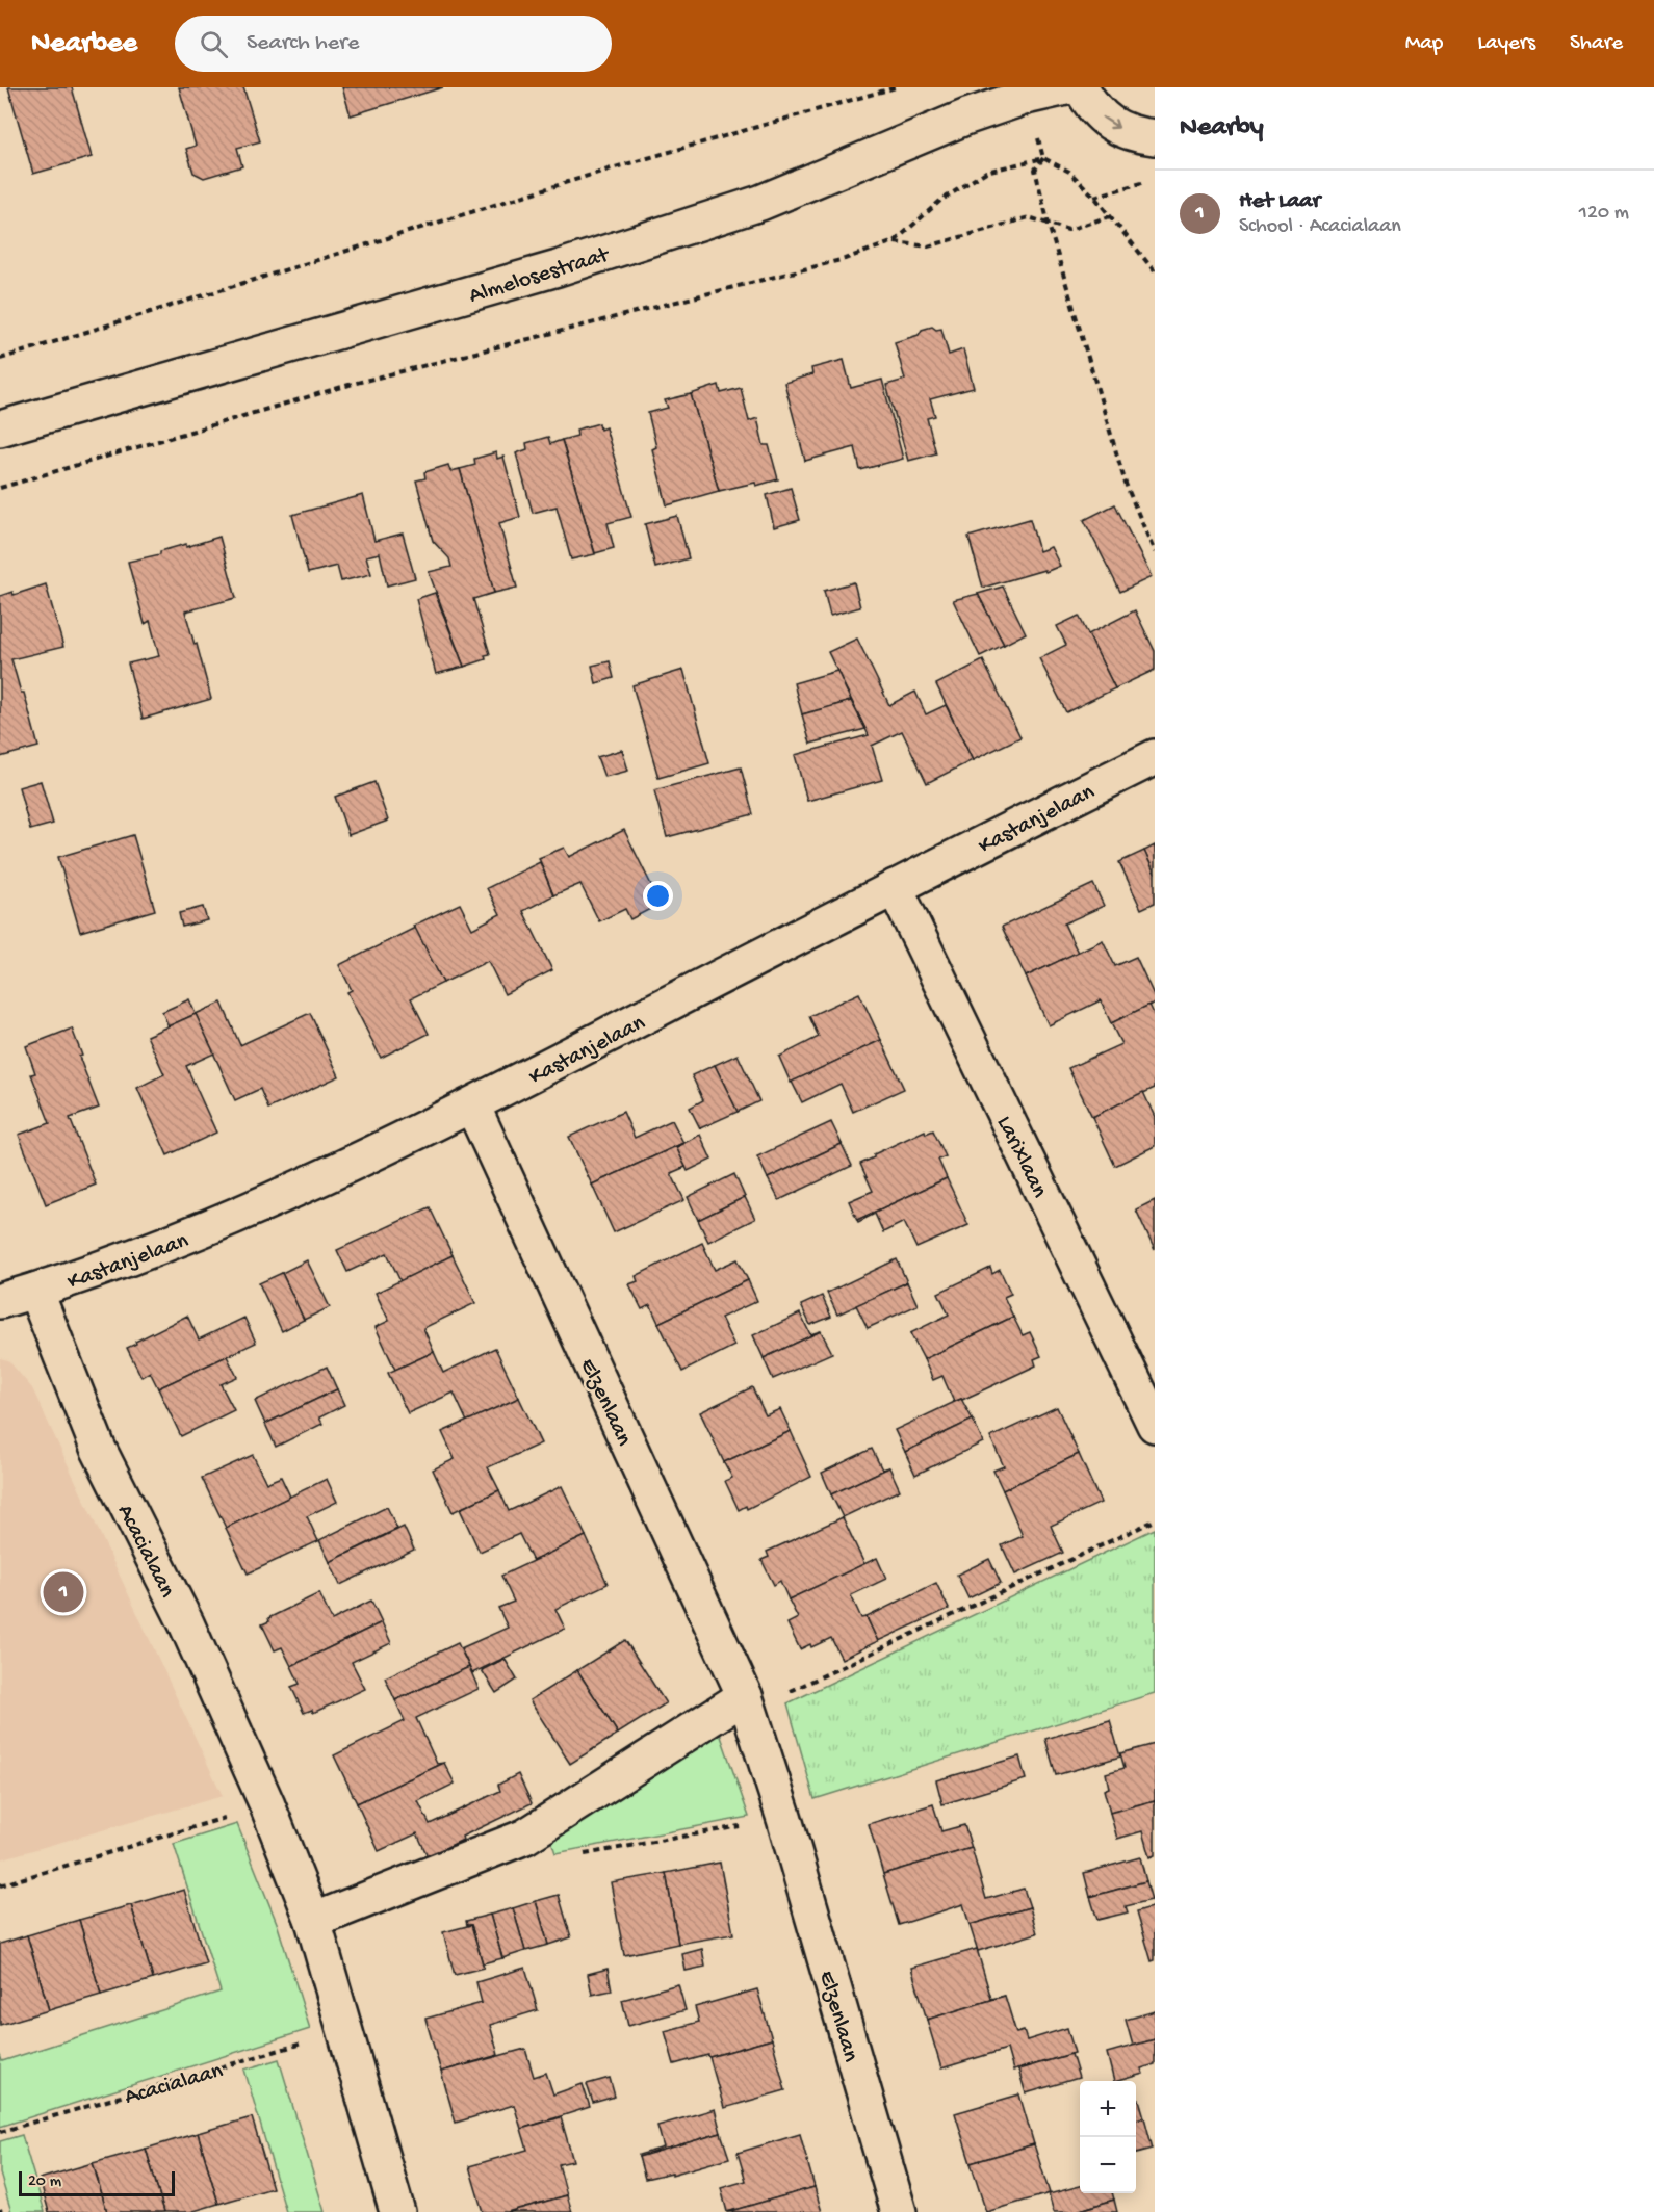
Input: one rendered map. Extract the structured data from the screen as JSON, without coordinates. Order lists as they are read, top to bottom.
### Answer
{
  "streets": {
    "street": [
      "Almelosestraat",
      "Kastanjelaan",
      "Larixlaan",
      "Elzenlaan",
      "Acacialaan"
    ]
  },
  "crossings": [
    ["Kastanjelaan", "Larixlaan"],
    ["Kastanjelaan", "Elzenlaan"],
    ["Kastanjelaan", "Acacialaan"]
  ],
  "scale_bar": "20 m",
  "page": {
    "header": "Nearbee",
    "search": "Search here",
    "nav": ["Map", "Layers", "Share"],
    "heading": "Nearby",
    "list": [
      {
        "mark": "1",
        "name": "Het Laar",
        "note": "School · Acacialaan",
        "value": "120 m"
      }
    ],
    "pins": "1",
    "map_buttons": ["+", "−"],
    "scale": "20 m"
  }
}
